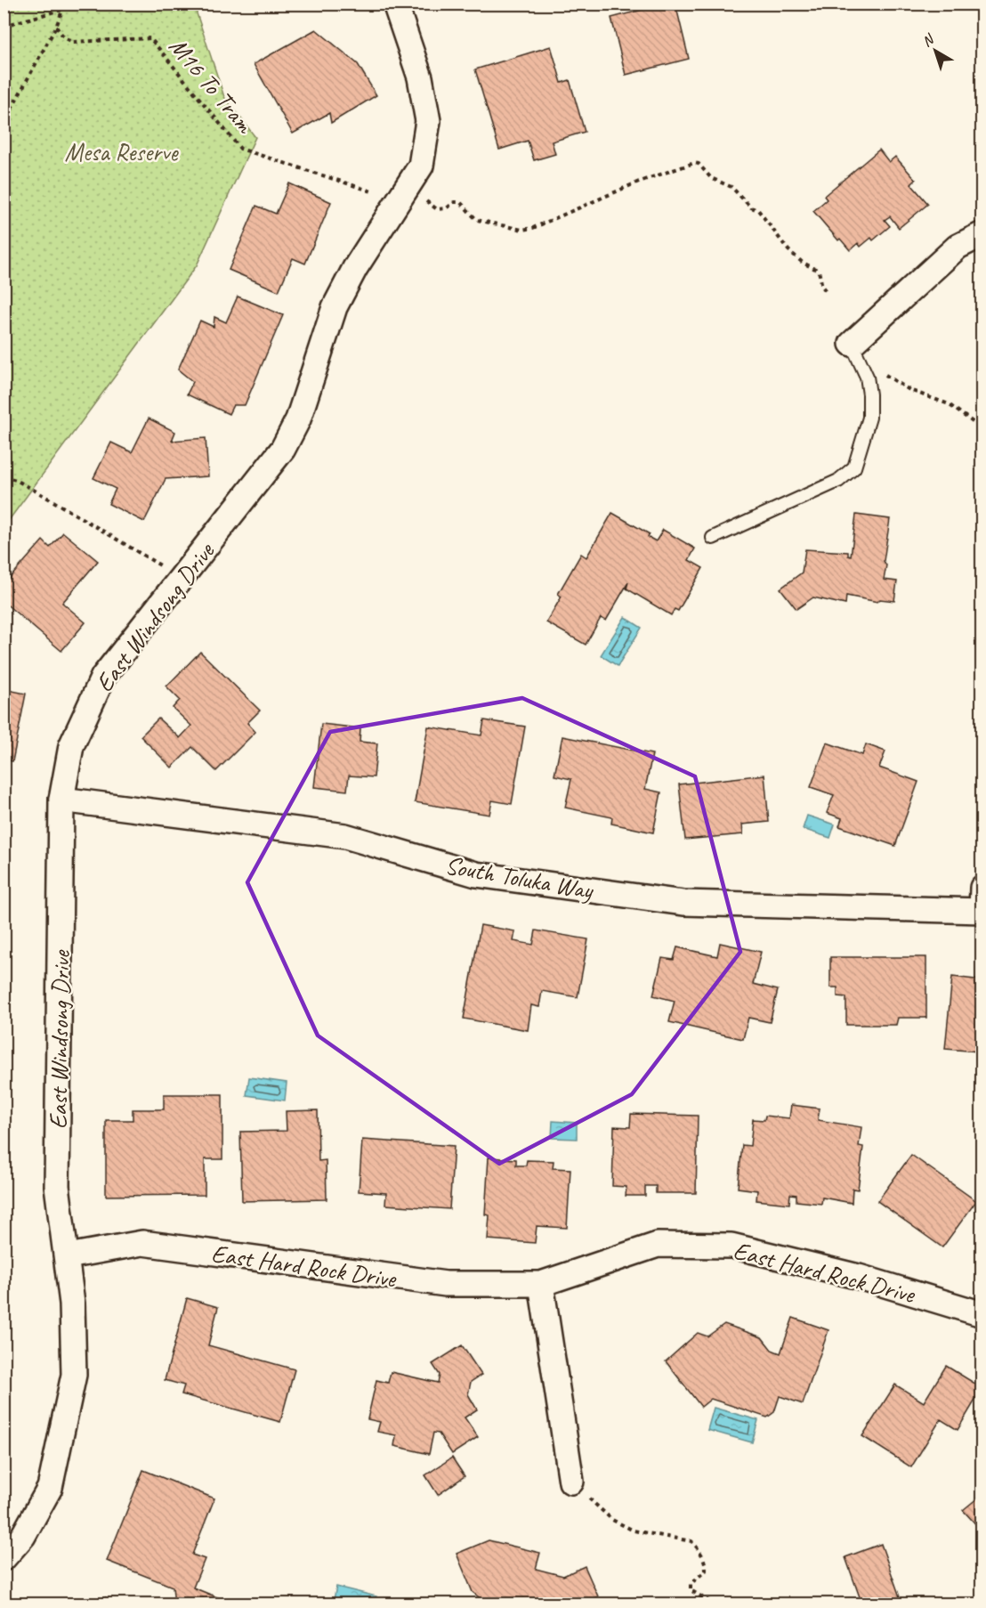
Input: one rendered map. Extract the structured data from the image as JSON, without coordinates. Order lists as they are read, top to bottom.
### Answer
{
  "streets": {
    "street": ["East Windsong Drive", "South Toluka Way", "East Hard Rock Drive"],
    "path": ["M16 To Tram"]
  },
  "crossings": [
    ["East Windsong Drive", "South Toluka Way"],
    ["East Windsong Drive", "East Hard Rock Drive"]
  ],
  "parks": ["Mesa Reserve"],
  "north": "top left"
}
